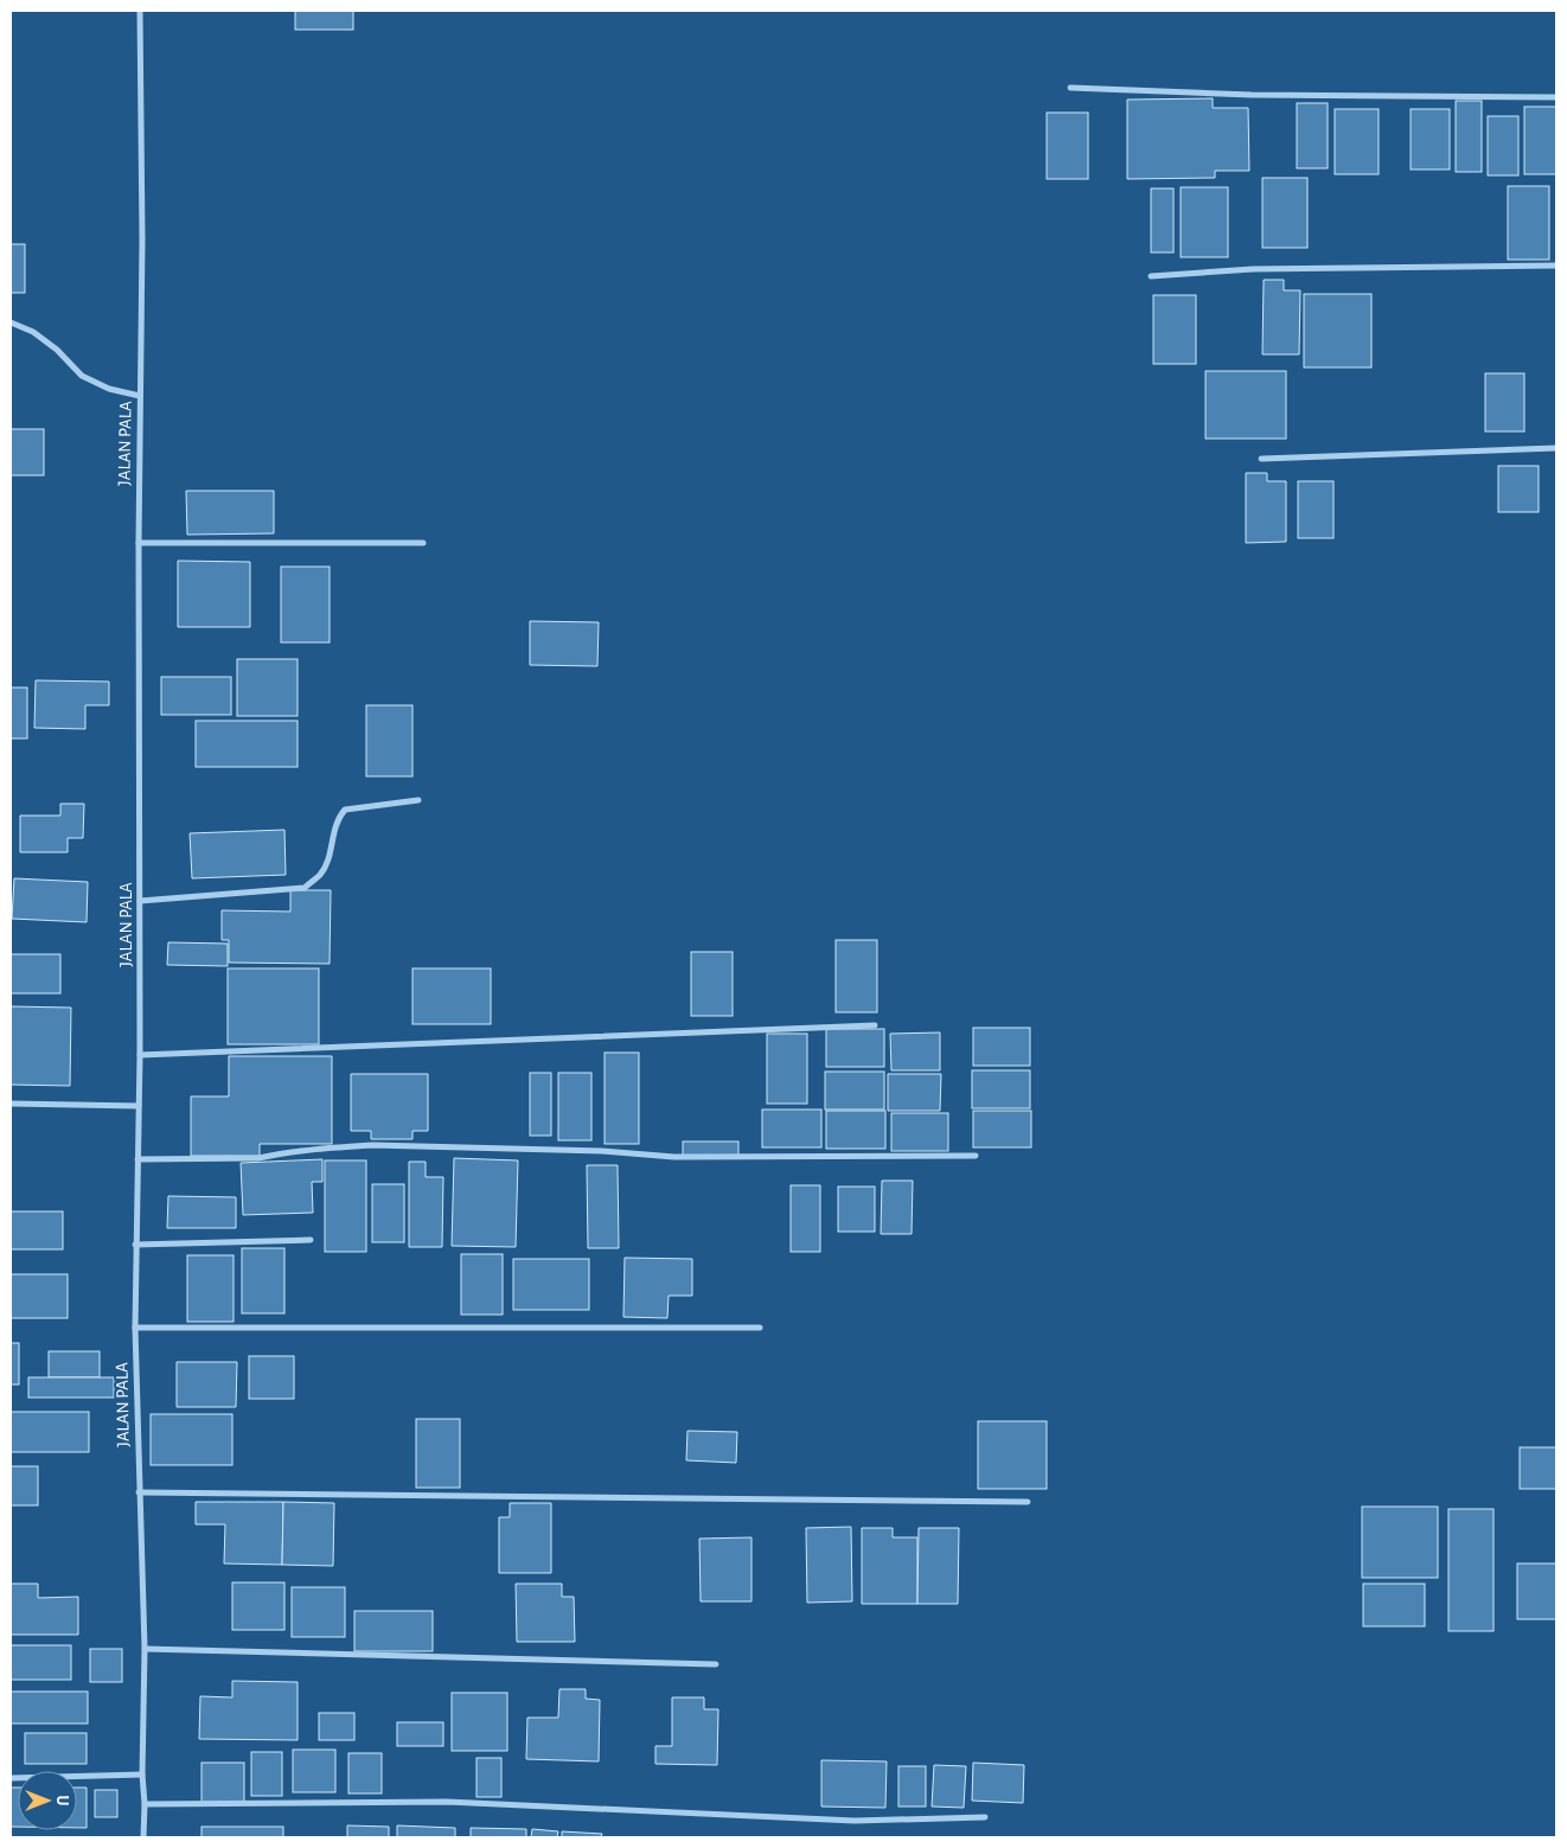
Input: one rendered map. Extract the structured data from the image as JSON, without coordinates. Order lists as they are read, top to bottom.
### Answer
{
  "streets": {
    "street": ["JALAN PALA"]
  },
  "north": "right"
}
